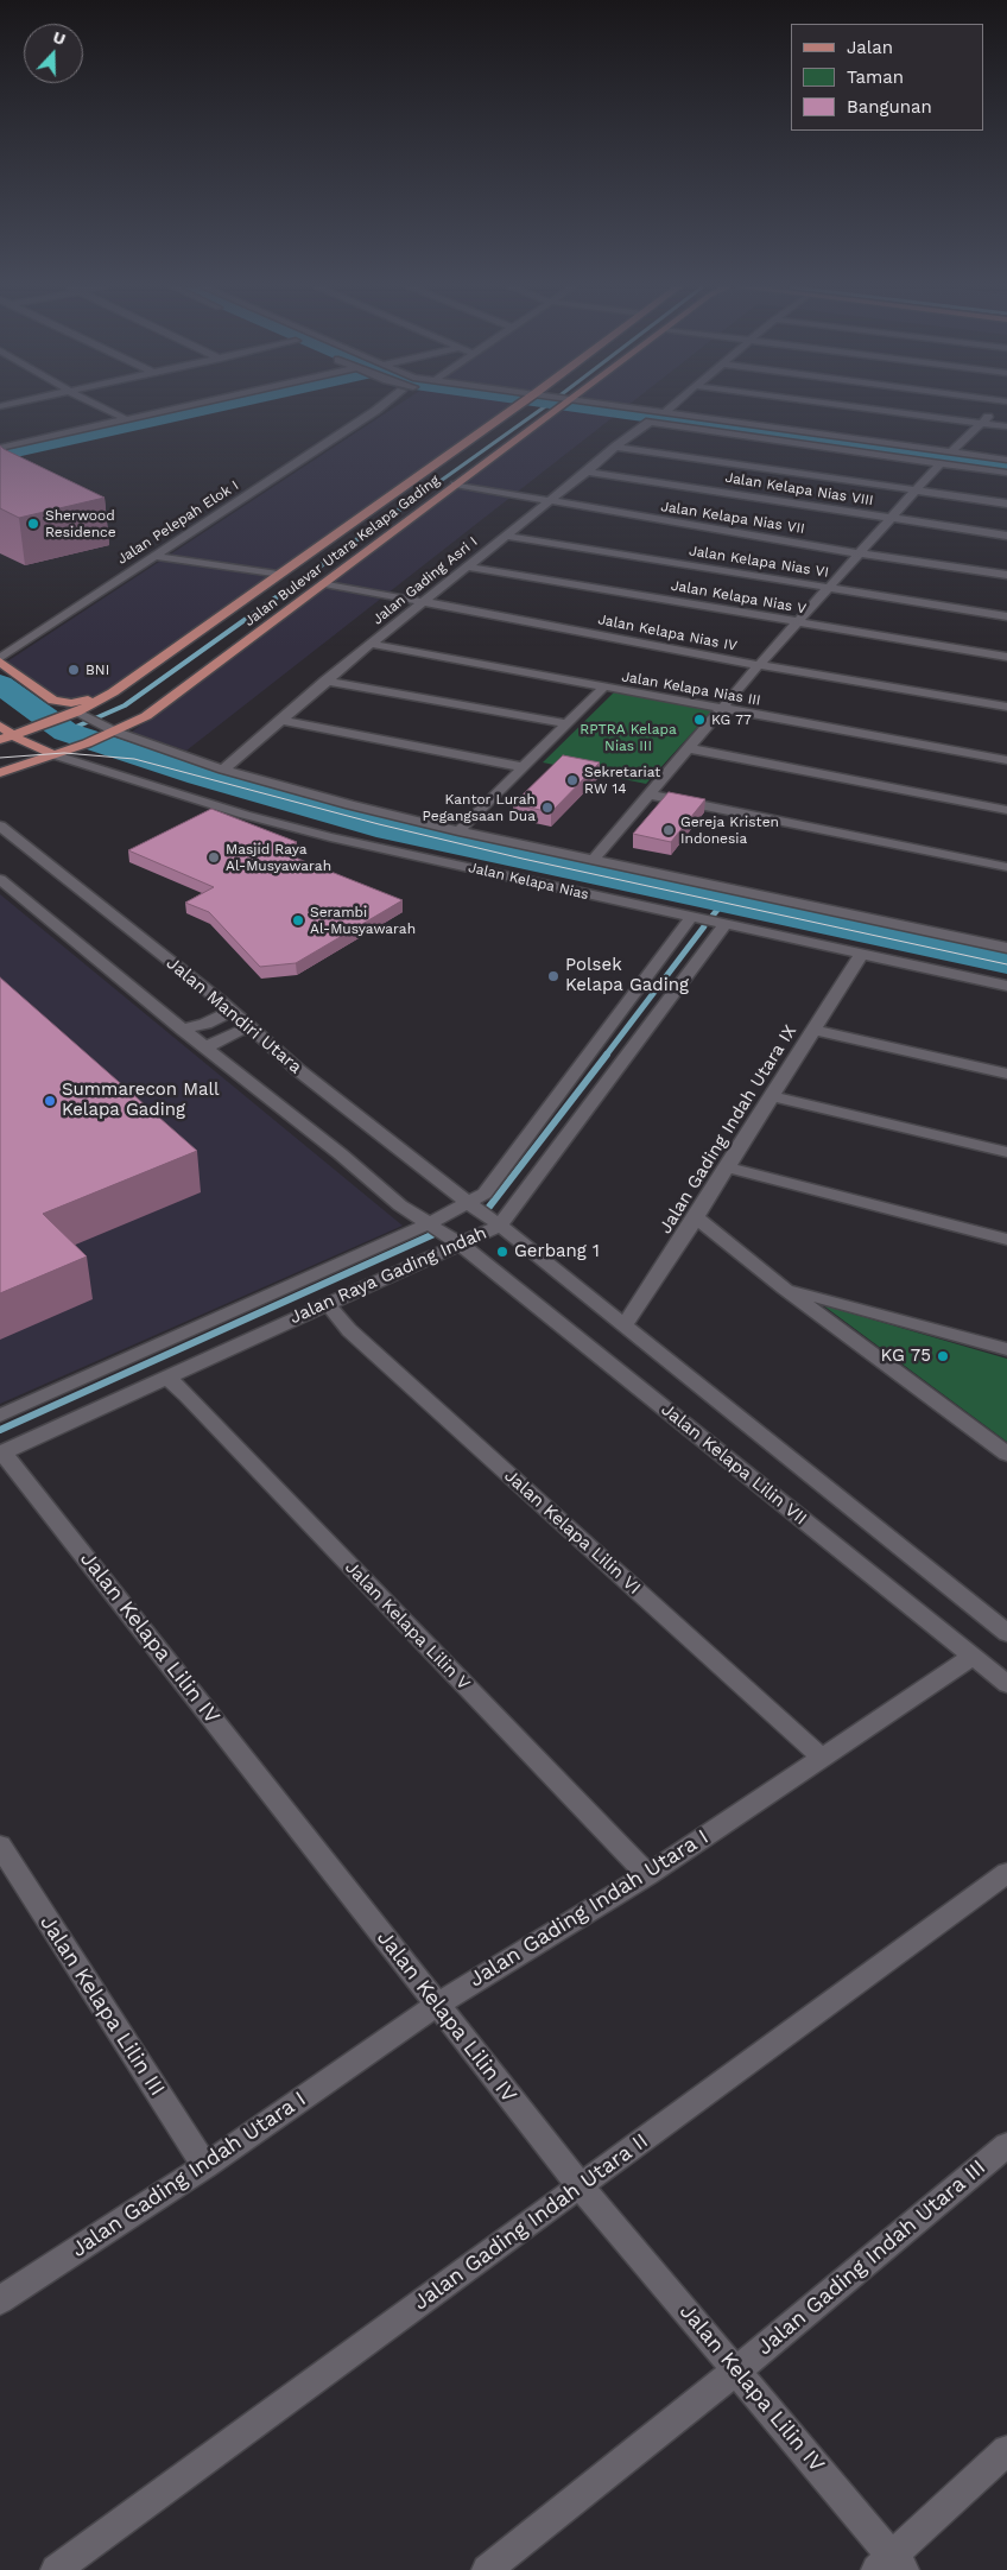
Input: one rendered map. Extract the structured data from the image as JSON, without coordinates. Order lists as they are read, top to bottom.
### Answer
{
  "streets": {
    "main road": ["Jalan Bulevar Utara Kelapa Gading"],
    "street": [
      "Jalan Kelapa Nias VIII",
      "Jalan Kelapa Nias VII",
      "Jalan Pelepah Elok I",
      "Jalan Kelapa Nias VI",
      "Jalan Gading Asri I",
      "Jalan Kelapa Nias V",
      "Jalan Kelapa Nias IV",
      "Jalan Kelapa Nias III",
      "Jalan Kelapa Nias",
      "Jalan Mandiri Utara",
      "Jalan Gading Indah Utara IX",
      "Jalan Raya Gading Indah",
      "Jalan Kelapa Lilin VII",
      "Jalan Kelapa Lilin VI",
      "Jalan Kelapa Lilin V",
      "Jalan Kelapa Lilin IV",
      "Jalan Gading Indah Utara I",
      "Jalan Kelapa Lilin III",
      "Jalan Gading Indah Utara II",
      "Jalan Gading Indah Utara III"
    ]
  },
  "crossings": [
    ["Jalan Kelapa Nias VIII", "Jalan Gading Asri I"],
    ["Jalan Kelapa Nias VII", "Jalan Bulevar Utara Kelapa Gading"],
    ["Jalan Kelapa Nias VII", "Jalan Gading Asri I"],
    ["Jalan Bulevar Utara Kelapa Gading", "Jalan Kelapa Nias IV"],
    ["Jalan Bulevar Utara Kelapa Gading", "Jalan Kelapa Nias"],
    ["Jalan Kelapa Nias VI", "Jalan Gading Asri I"],
    ["Jalan Gading Asri I", "Jalan Kelapa Nias V"],
    ["Jalan Gading Asri I", "Jalan Kelapa Nias IV"],
    ["Jalan Gading Asri I", "Jalan Kelapa Nias III"],
    ["Jalan Gading Asri I", "Jalan Kelapa Nias"],
    ["Jalan Kelapa Nias", "Jalan Gading Indah Utara IX"],
    ["Jalan Kelapa Nias", "Jalan Raya Gading Indah"],
    ["Jalan Mandiri Utara", "Jalan Raya Gading Indah"],
    ["Jalan Raya Gading Indah", "Jalan Kelapa Lilin VII"],
    ["Jalan Raya Gading Indah", "Jalan Kelapa Lilin VI"],
    ["Jalan Raya Gading Indah", "Jalan Kelapa Lilin V"],
    ["Jalan Raya Gading Indah", "Jalan Kelapa Lilin IV"],
    ["Jalan Kelapa Lilin VII", "Jalan Gading Indah Utara I"],
    ["Jalan Kelapa Lilin VI", "Jalan Gading Indah Utara I"],
    ["Jalan Kelapa Lilin V", "Jalan Gading Indah Utara I"],
    ["Jalan Kelapa Lilin IV", "Jalan Gading Indah Utara I"],
    ["Jalan Kelapa Lilin IV", "Jalan Gading Indah Utara II"],
    ["Jalan Kelapa Lilin IV", "Jalan Gading Indah Utara III"],
    ["Jalan Gading Indah Utara I", "Jalan Kelapa Lilin III"]
  ],
  "parks": ["RPTRA Kelapa Nias III"],
  "places": [
    "Sherwood Residence",
    "BNI",
    "KG 77",
    "Sekretariat RW 14",
    "Kantor Lurah Pegangsaan Dua",
    "Gereja Kristen Indonesia",
    "Masjid Raya Al-Musyawarah",
    "Serambi Al-Musyawarah",
    "Polsek Kelapa Gading",
    "Summarecon Mall Kelapa Gading",
    "Gerbang 1",
    "KG 75"
  ],
  "legend": ["Jalan", "Taman", "Bangunan"],
  "north": "top"
}
